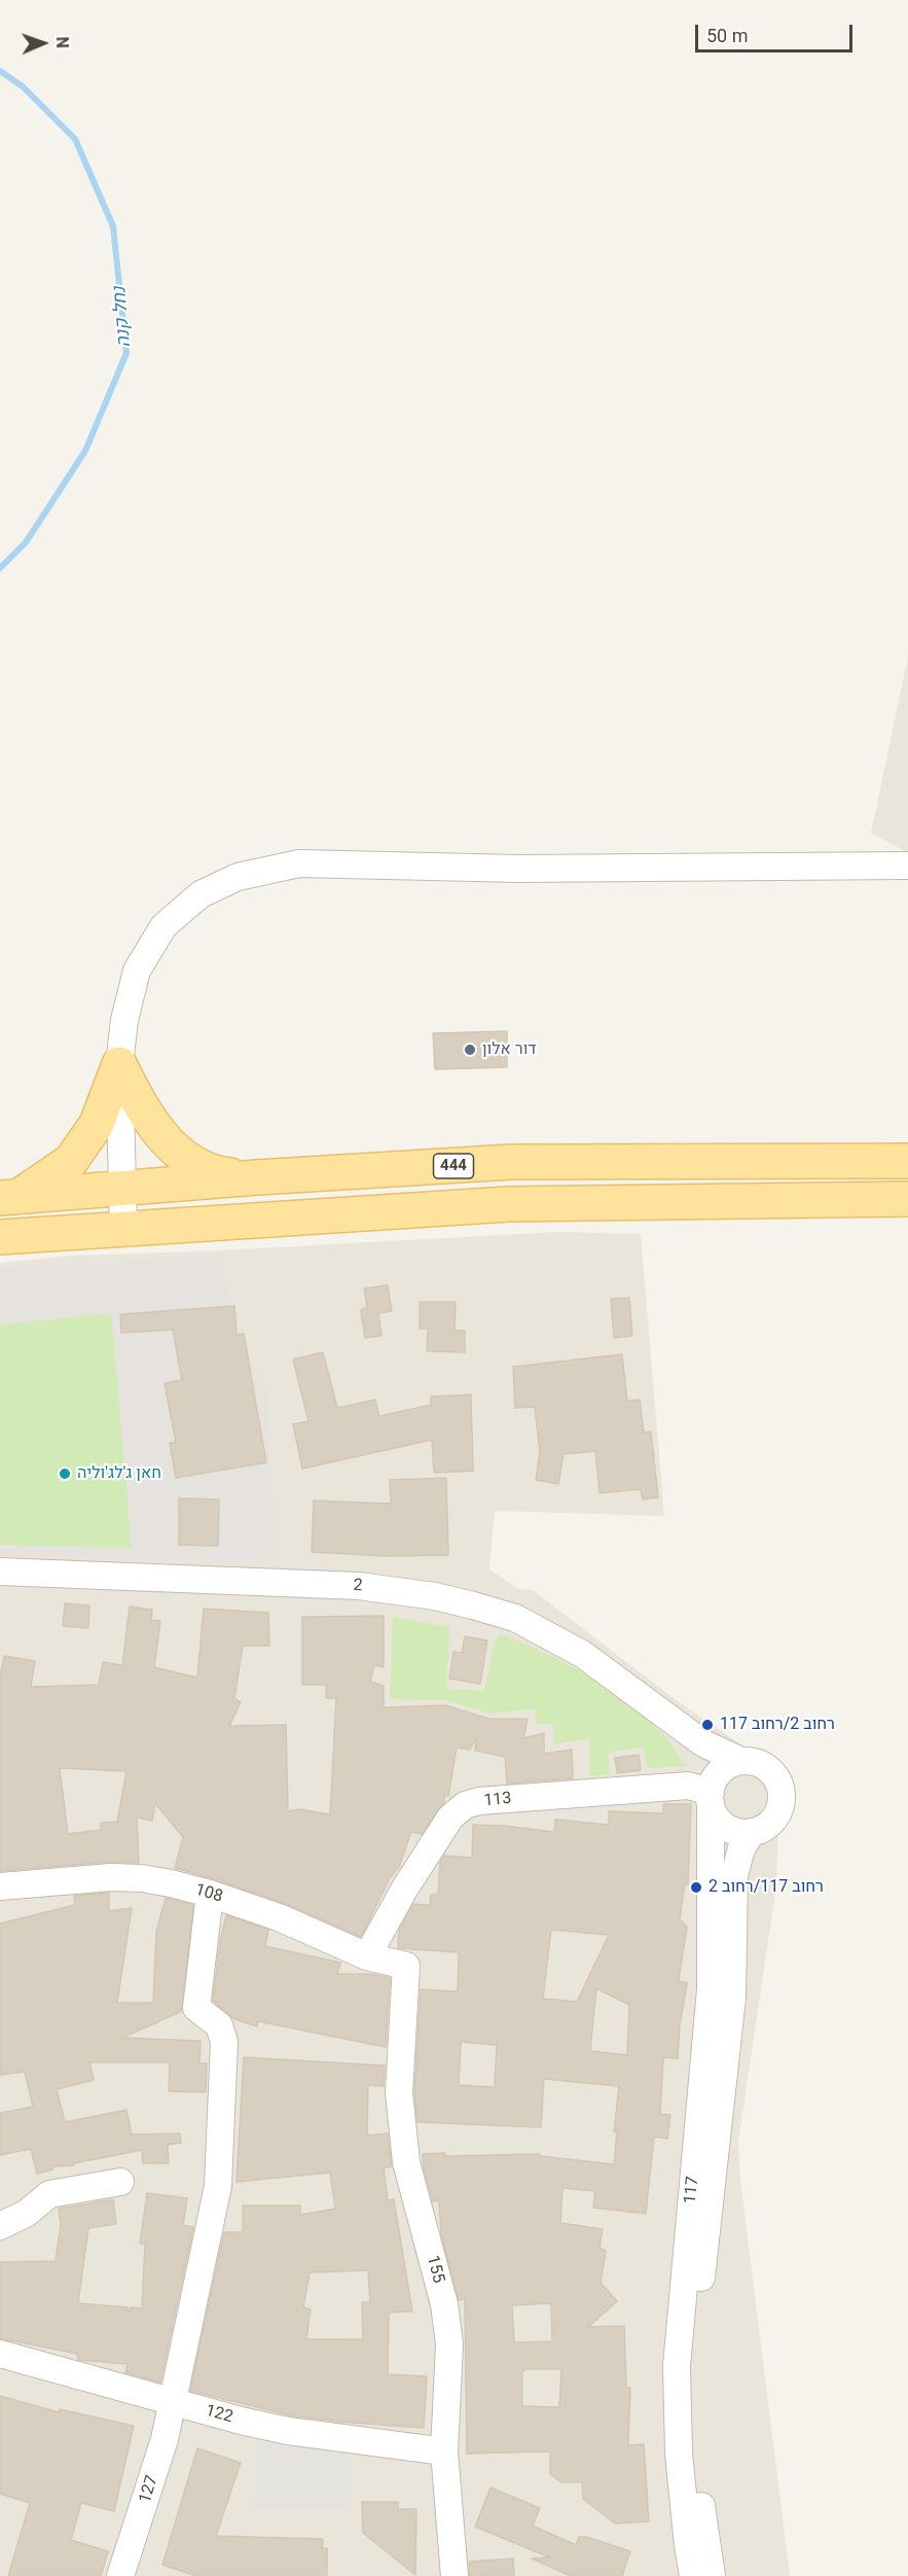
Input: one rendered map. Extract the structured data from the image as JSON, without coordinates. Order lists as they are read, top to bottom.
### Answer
{
  "streets": {
    "main road": ["444"],
    "street": [
      "2",
      "113",
      "108",
      "117",
      "155",
      "122",
      "127"
    ]
  },
  "crossings": [
    ["2", "113"],
    ["2", "117"],
    ["113", "108"],
    ["113", "117"],
    ["108", "155"],
    ["108", "127"],
    ["155", "122"],
    ["122", "127"]
  ],
  "water": ["נחל קנה"],
  "places": [
    "דור אלון",
    "חאן ג'לג'וליה",
    "רחוב 2/רחוב 117",
    "רחוב 117/רחוב 2"
  ],
  "scale_bar": "50 m",
  "north": "right"
}
